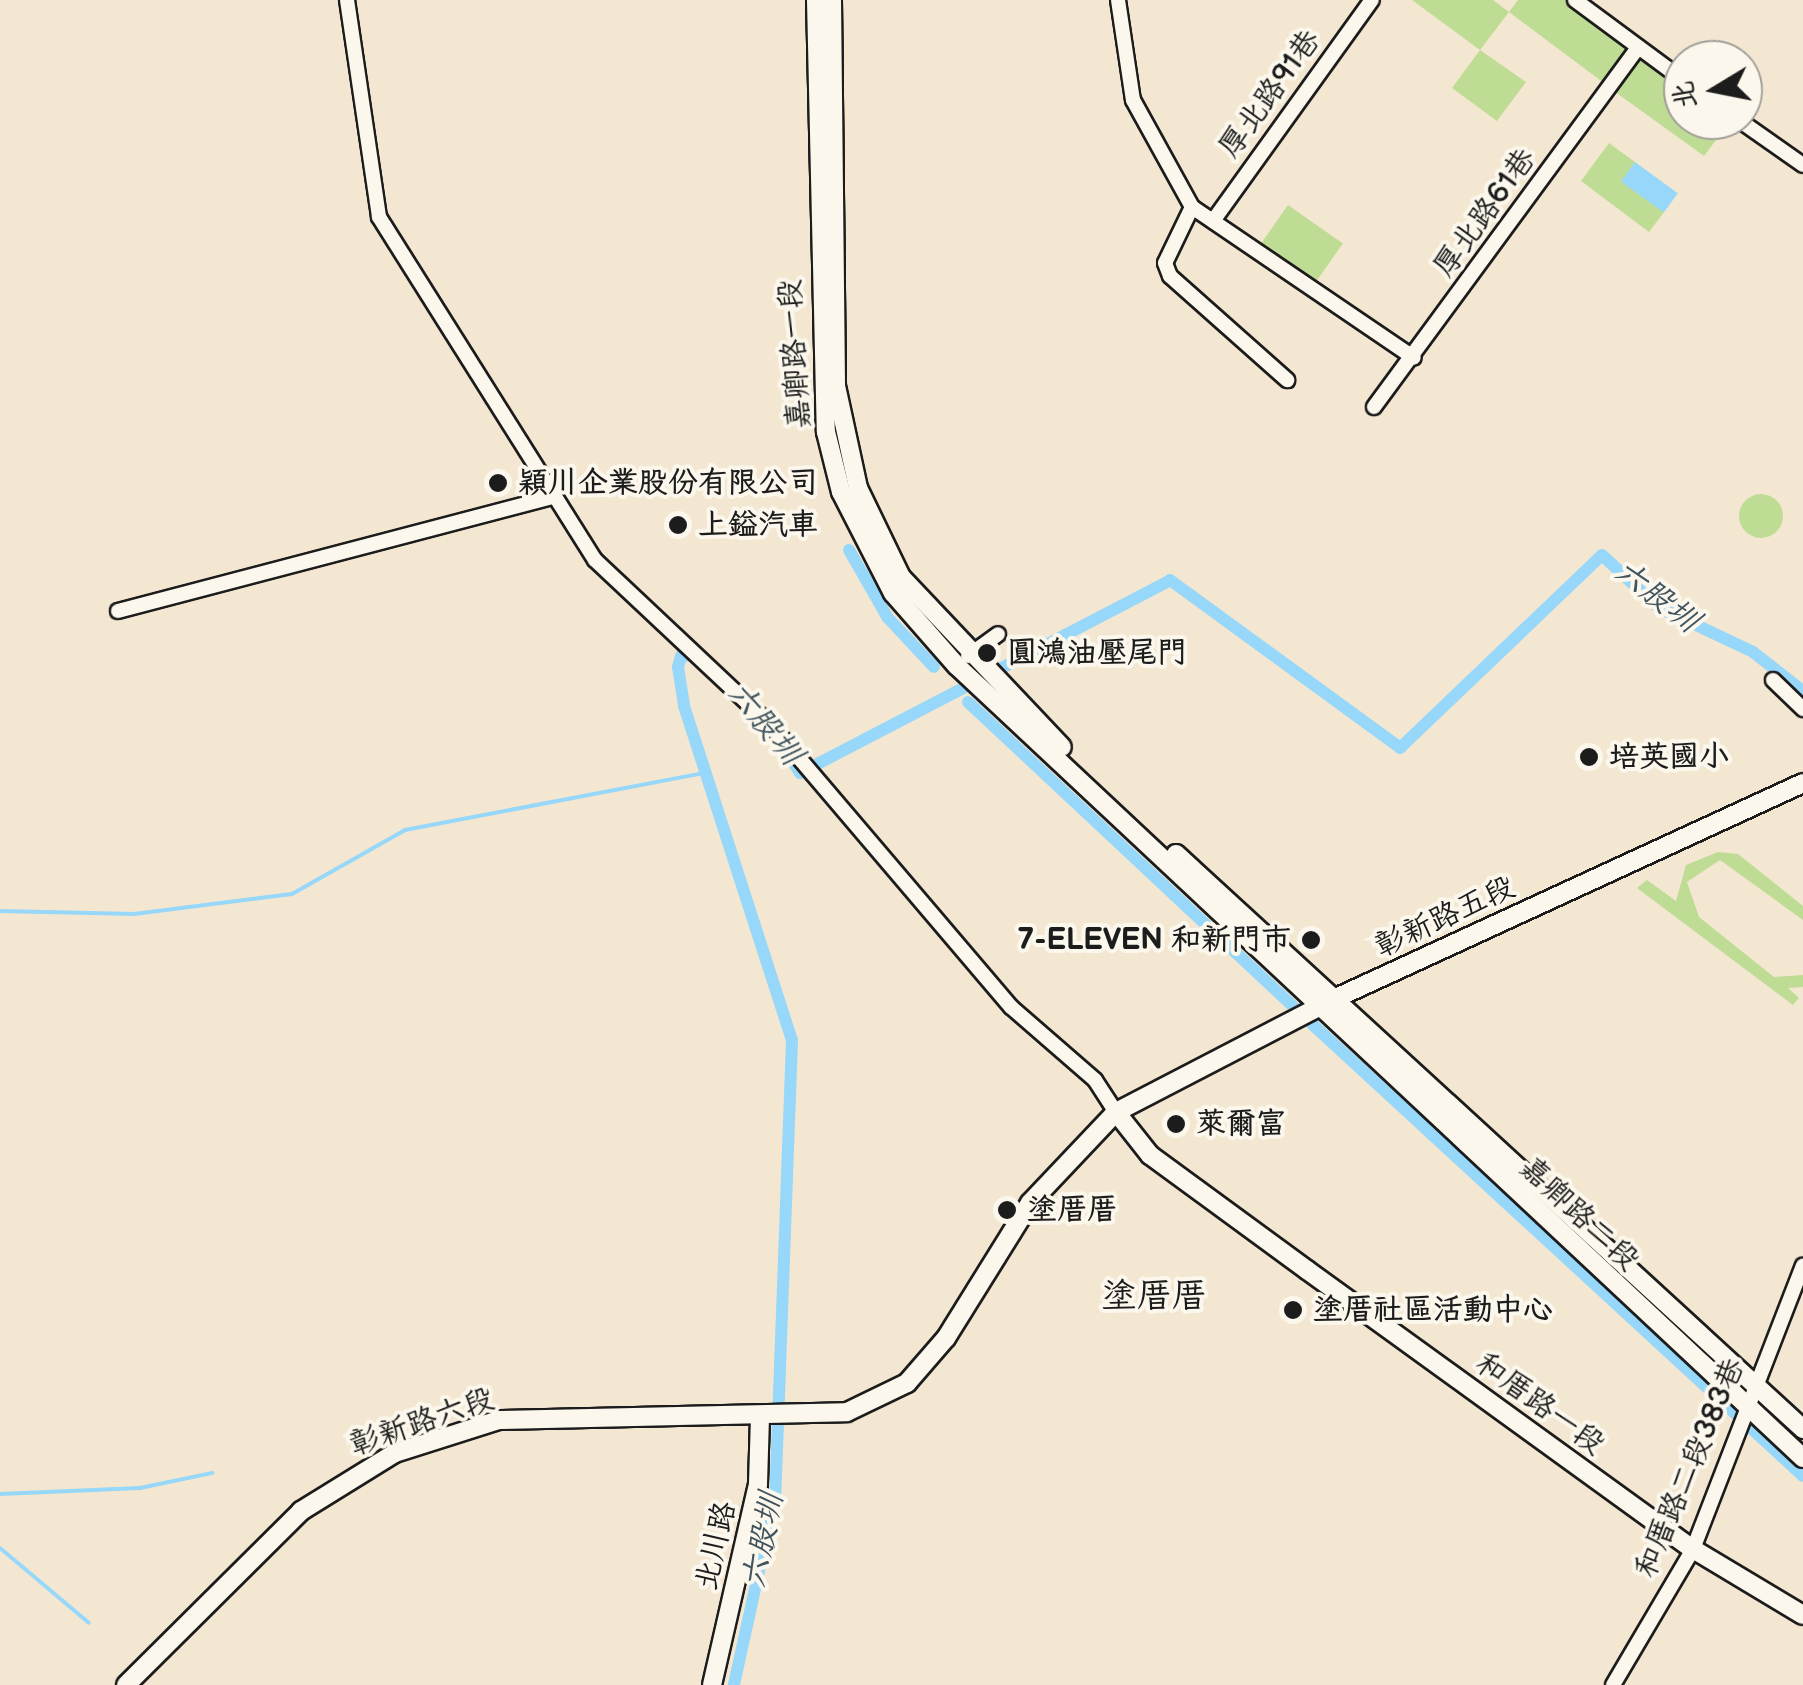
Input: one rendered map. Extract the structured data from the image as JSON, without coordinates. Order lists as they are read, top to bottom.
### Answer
{
  "streets": {
    "street": [
      "厚北路91巷",
      "厚北路61巷",
      "嘉卿路一段",
      "彰新路五段",
      "嘉卿路二段",
      "和厝路一段",
      "彰新路六段",
      "和厝路二段383巷",
      "北川路"
    ]
  },
  "crossings": [
    ["彰新路五段", "嘉卿路二段"],
    ["彰新路五段", "和厝路一段"],
    ["彰新路五段", "彰新路六段"],
    ["嘉卿路二段", "和厝路二段383巷"],
    ["和厝路一段", "彰新路六段"],
    ["和厝路一段", "和厝路二段383巷"],
    ["彰新路六段", "北川路"]
  ],
  "districts": ["塗厝厝"],
  "water": ["六股圳"],
  "places": [
    "穎川企業股份有限公司",
    "上鎰汽車",
    "圓鴻油壓尾門",
    "培英國小",
    "7-ELEVEN 和新門市",
    "萊爾富",
    "塗厝厝",
    "塗厝社區活動中心"
  ],
  "north": "left"
}
